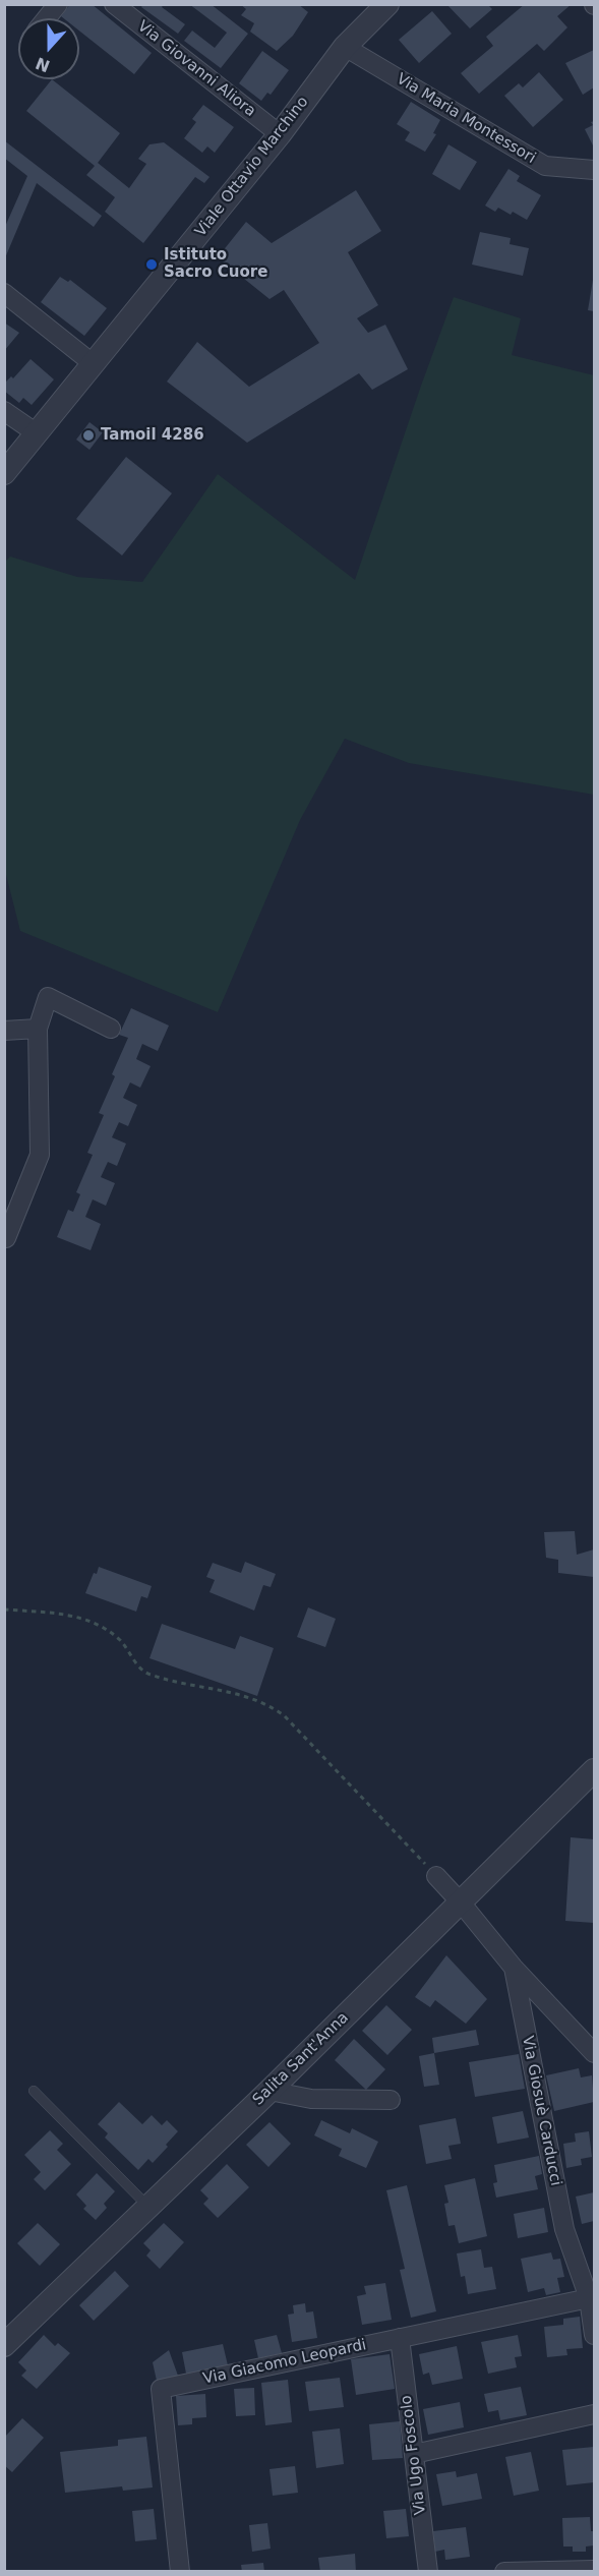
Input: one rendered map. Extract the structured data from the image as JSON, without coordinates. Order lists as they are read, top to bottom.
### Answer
{
  "streets": {
    "street": [
      "Via Giovanni Aliora",
      "Via Maria Montessori",
      "Viale Ottavio Marchino",
      "Salita Sant'Anna",
      "Via Giosuè Carducci",
      "Via Giacomo Leopardi",
      "Via Ugo Foscolo"
    ]
  },
  "crossings": [
    ["Via Giovanni Aliora", "Viale Ottavio Marchino"],
    ["Via Maria Montessori", "Viale Ottavio Marchino"],
    ["Salita Sant'Anna", "Via Giosuè Carducci"],
    ["Via Giosuè Carducci", "Via Giacomo Leopardi"],
    ["Via Giacomo Leopardi", "Via Ugo Foscolo"]
  ],
  "places": ["Istituto Sacro Cuore", "Tamoil 4286"],
  "north": "bottom"
}
